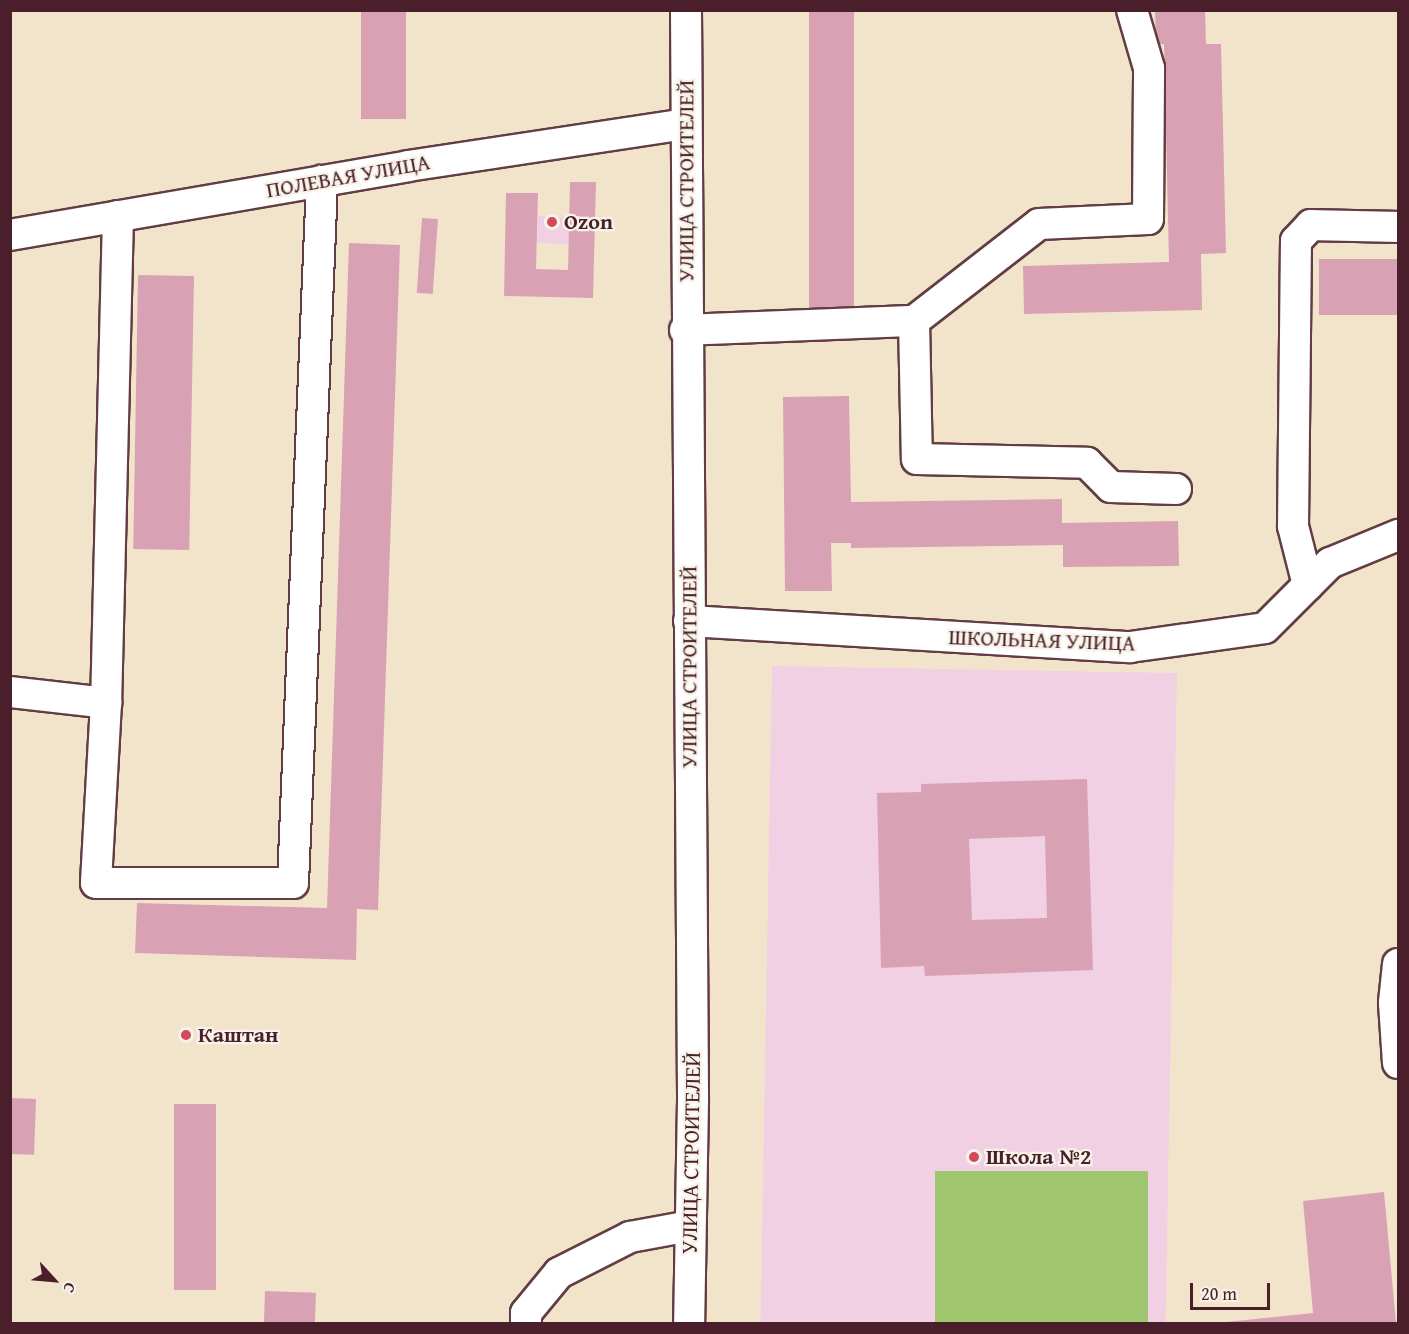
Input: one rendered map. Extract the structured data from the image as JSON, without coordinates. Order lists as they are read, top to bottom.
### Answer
{
  "streets": {
    "street": ["ПОЛЕВАЯ УЛИЦА", "УЛИЦА СТРОИТЕЛЕЙ", "ШКОЛЬНАЯ УЛИЦА"]
  },
  "crossings": [
    ["ПОЛЕВАЯ УЛИЦА", "УЛИЦА СТРОИТЕЛЕЙ"],
    ["УЛИЦА СТРОИТЕЛЕЙ", "ШКОЛЬНАЯ УЛИЦА"]
  ],
  "places": ["Ozon", "Каштан", "Школа №2"],
  "scale_bar": "20 m",
  "north": "bottom right"
}
